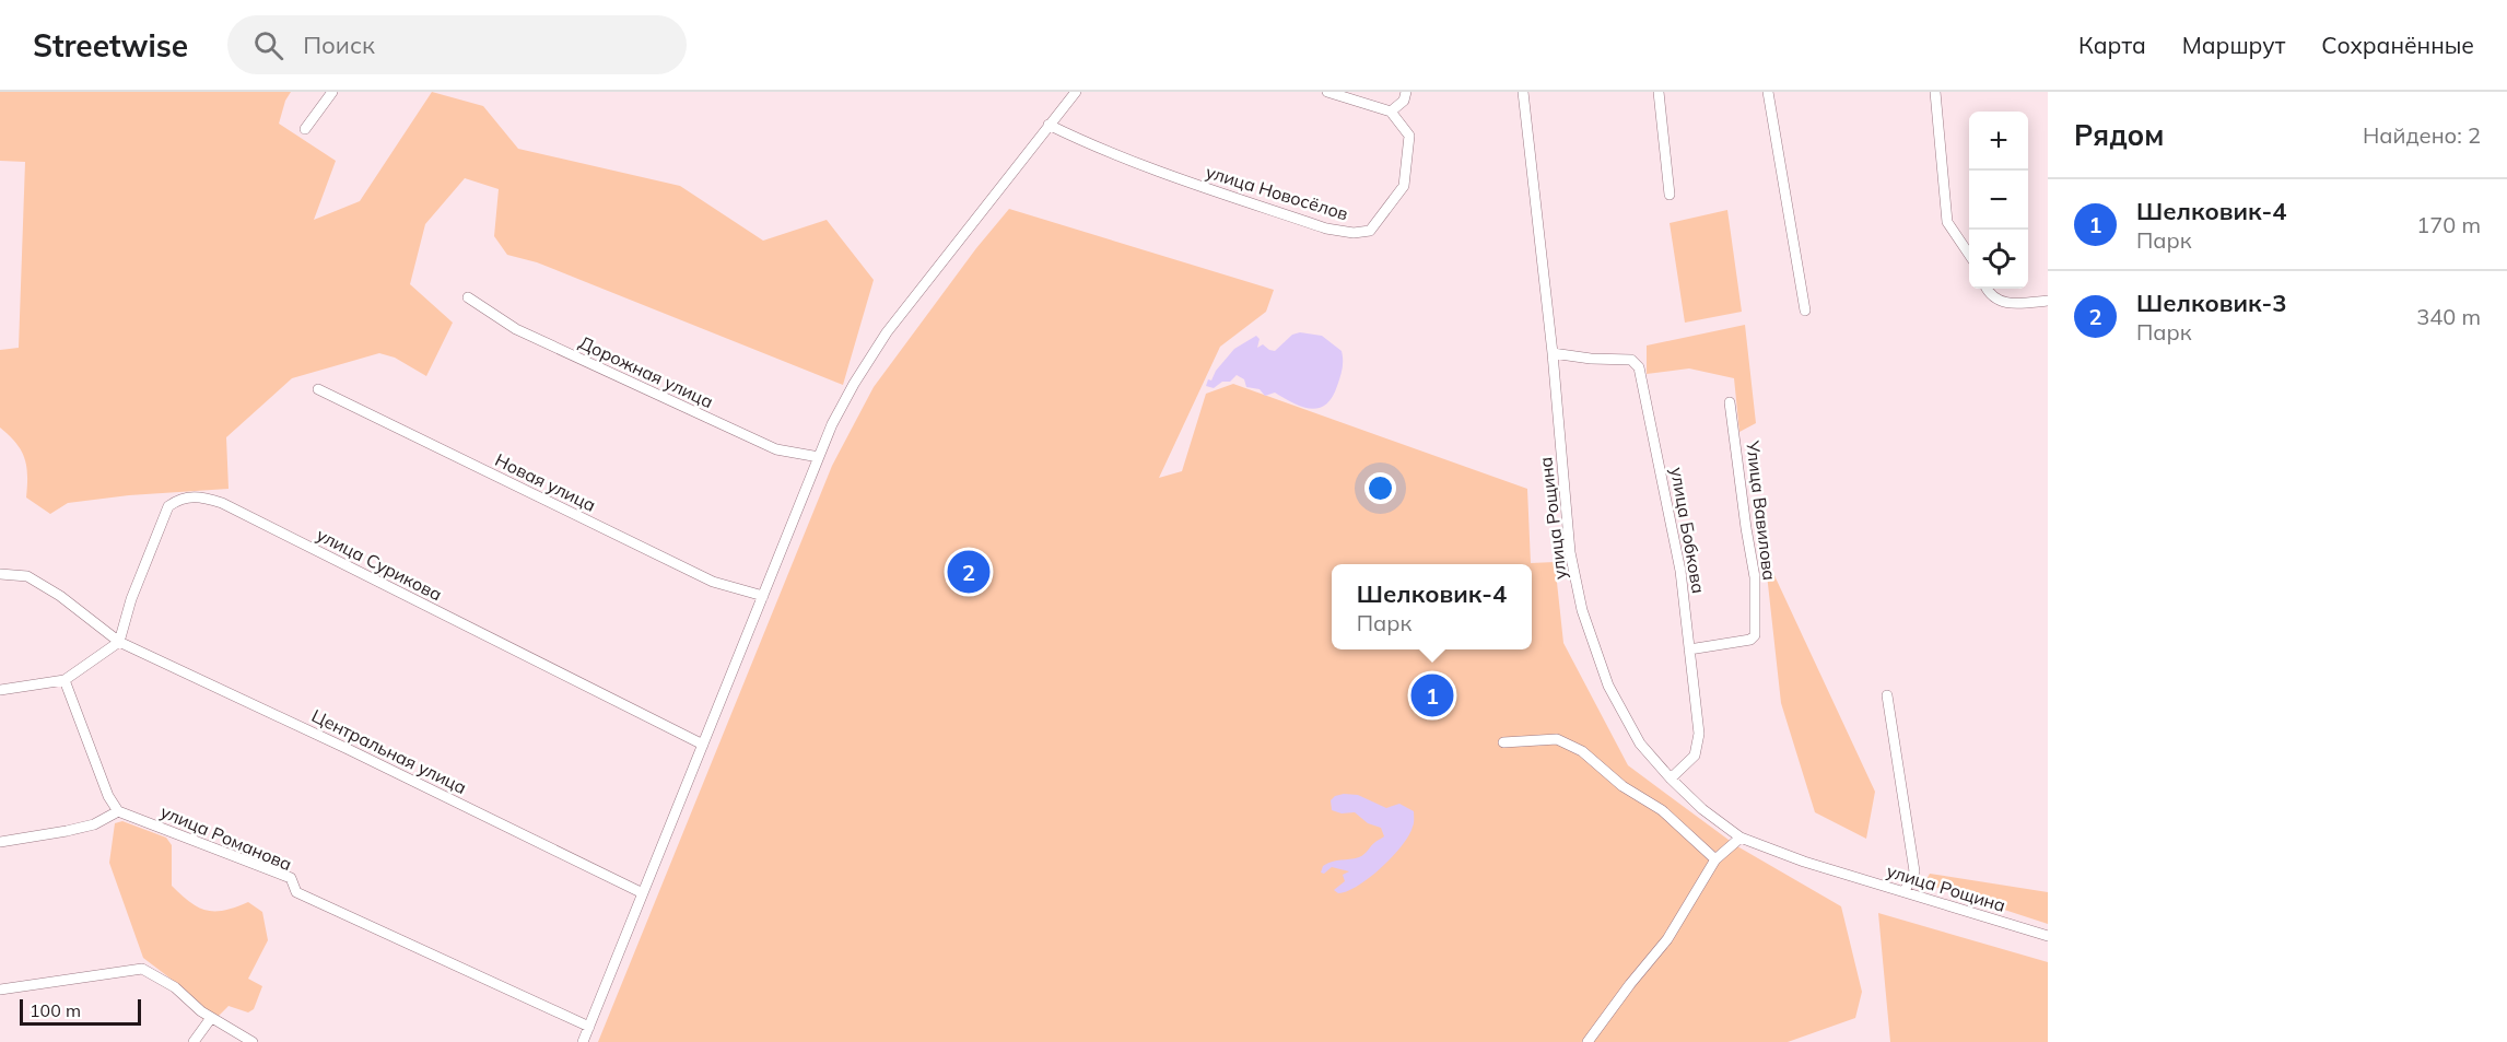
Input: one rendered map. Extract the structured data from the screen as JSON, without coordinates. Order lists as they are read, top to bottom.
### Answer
{
  "streets": {
    "street": [
      "улица Новосёлов",
      "Дорожная улица",
      "Новая улица",
      "Улица Вавилова",
      "улица Рощина",
      "улица Бобкова",
      "улица Сурикова",
      "Центральная улица",
      "улица Романова"
    ]
  },
  "crossings": [
    ["Улица Вавилова", "улица Бобкова"],
    ["улица Рощина", "улица Бобкова"],
    ["улица Сурикова", "Центральная улица"]
  ],
  "scale_bar": "100 m",
  "page": {
    "header": "Streetwise",
    "search": "Поиск",
    "nav": ["Карта", "Маршрут", "Сохранённые"],
    "heading": ["Рядом", "Найдено: 2"],
    "map_buttons": ["+", "−"],
    "list": [
      {
        "mark": "1",
        "name": "Шелковик-4",
        "note": "Парк",
        "value": "170 m"
      },
      {
        "mark": "2",
        "name": "Шелковик-3",
        "note": "Парк",
        "value": "340 m"
      }
    ],
    "pins": ["2", "1"],
    "popup": ["Шелковик-4", "Парк"],
    "scale": "100 m"
  }
}
